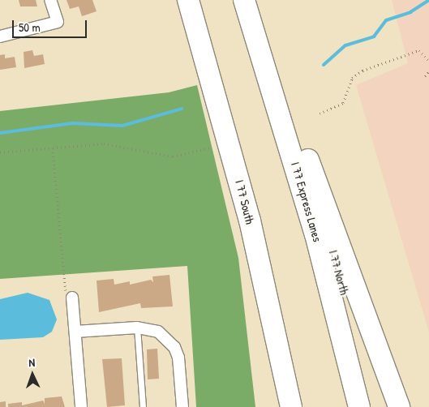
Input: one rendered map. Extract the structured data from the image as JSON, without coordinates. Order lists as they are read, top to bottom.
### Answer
{
  "streets": {
    "highway": ["I 77 South", "I 77 Express Lanes", "I 77 North"]
  },
  "scale_bar": "50 m",
  "north": "top"
}
